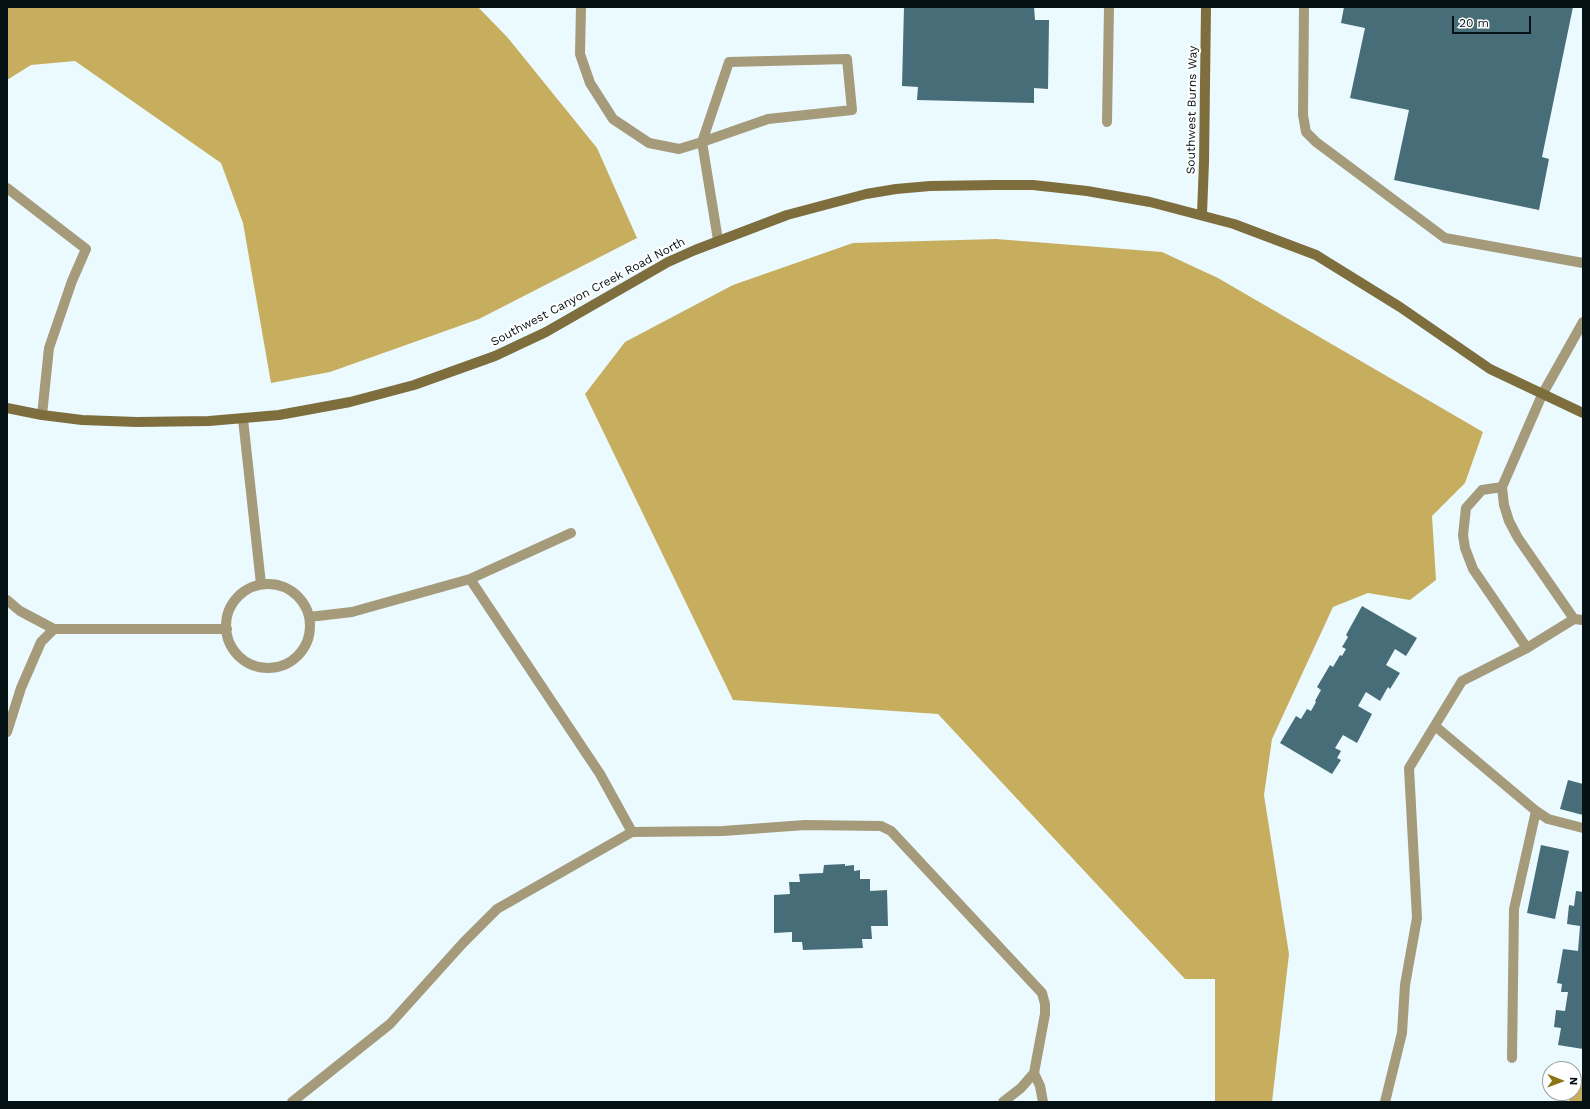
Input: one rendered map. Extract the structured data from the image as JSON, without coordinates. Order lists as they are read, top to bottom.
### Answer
{
  "streets": {
    "main road": ["Southwest Burns Way", "Southwest Canyon Creek Road North"]
  },
  "crossings": [
    ["Southwest Burns Way", "Southwest Canyon Creek Road North"]
  ],
  "scale_bar": "20 m",
  "north": "right"
}
